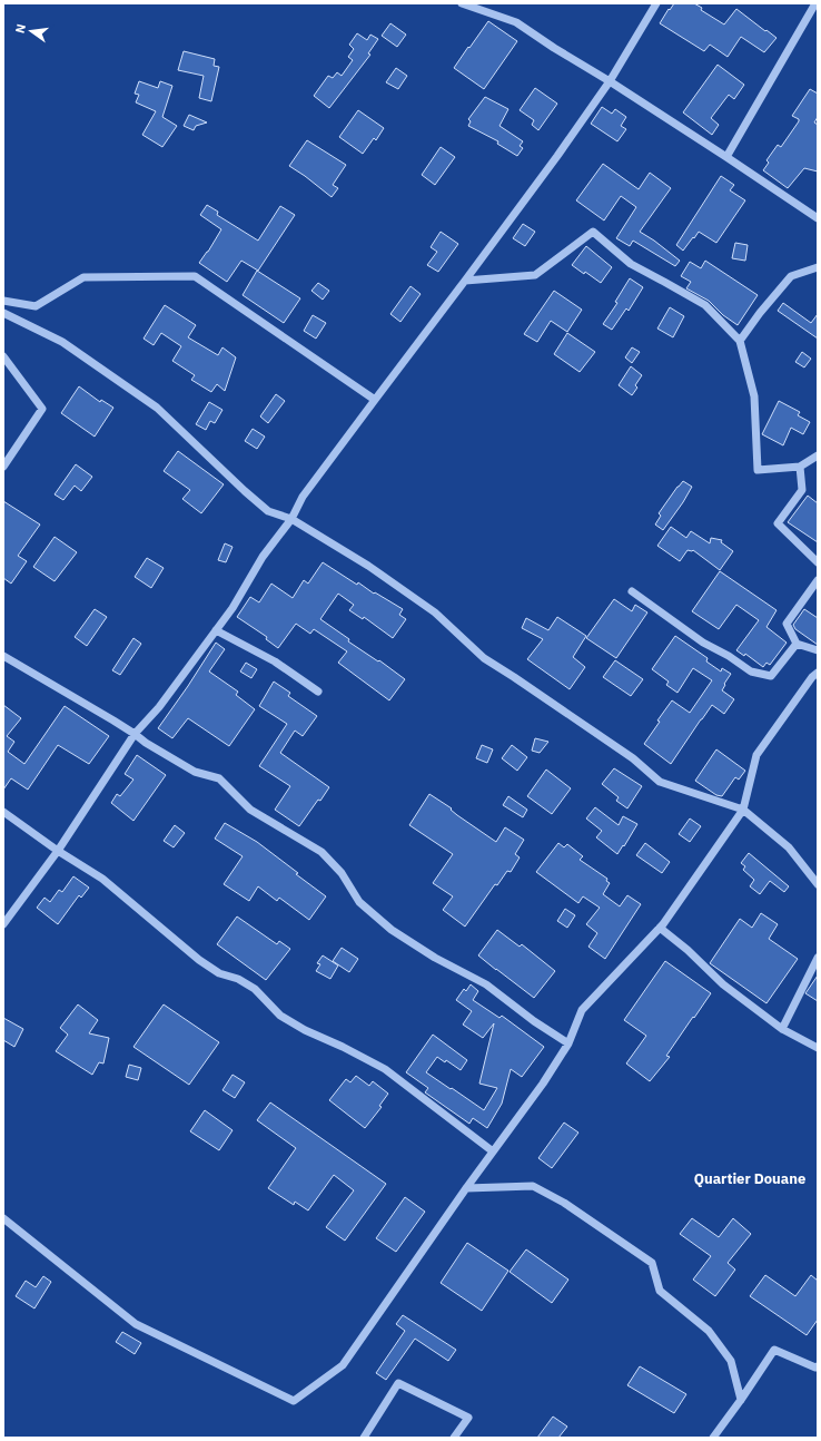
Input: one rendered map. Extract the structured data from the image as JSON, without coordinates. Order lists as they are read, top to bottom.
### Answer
{
  "districts": ["Quartier Douane"],
  "north": "left"
}
